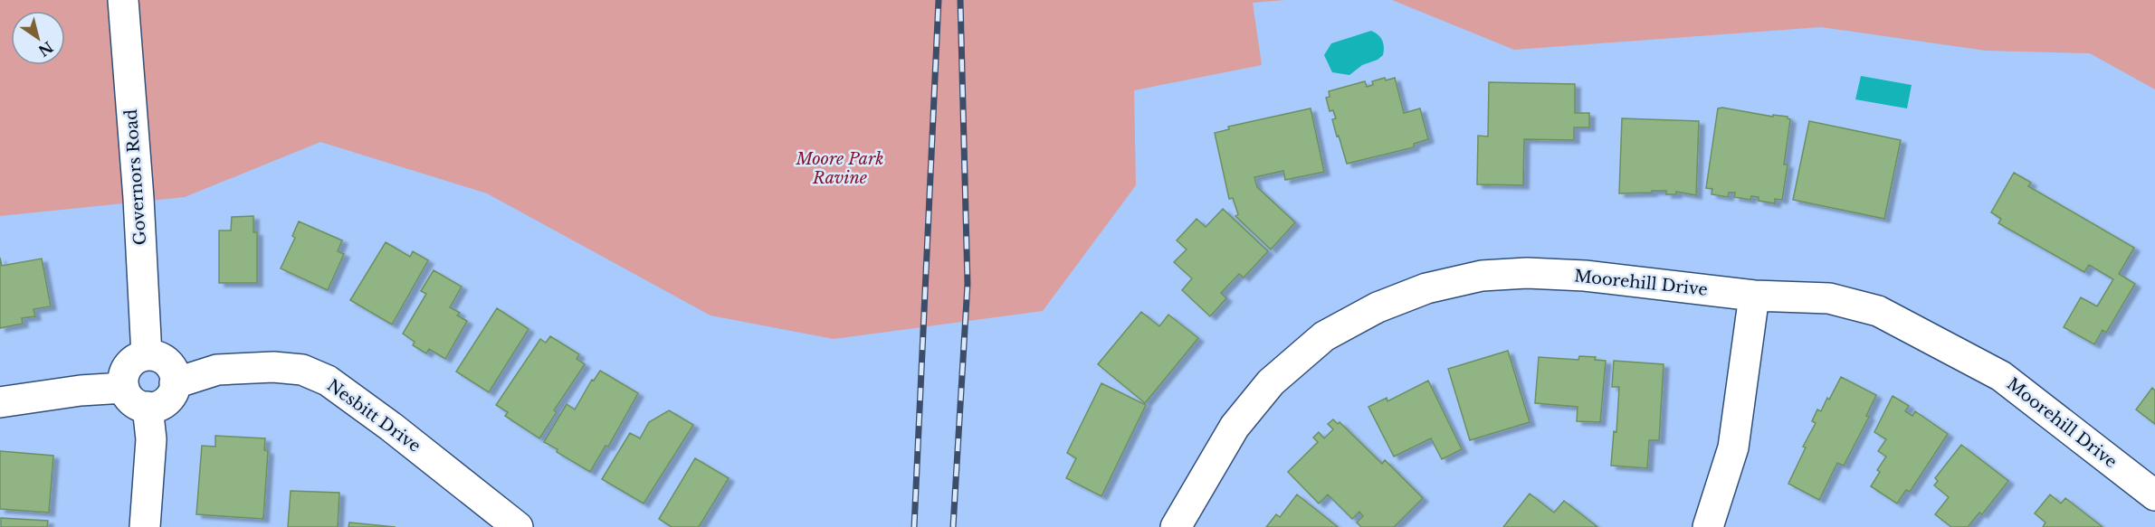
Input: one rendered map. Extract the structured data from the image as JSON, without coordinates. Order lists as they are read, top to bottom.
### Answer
{
  "streets": {
    "street": ["Governors Road", "Moorehill Drive", "Nesbitt Drive"]
  },
  "crossings": [
    ["Governors Road", "Nesbitt Drive"]
  ],
  "parks": ["Moore Park Ravine"],
  "north": "bottom right"
}
